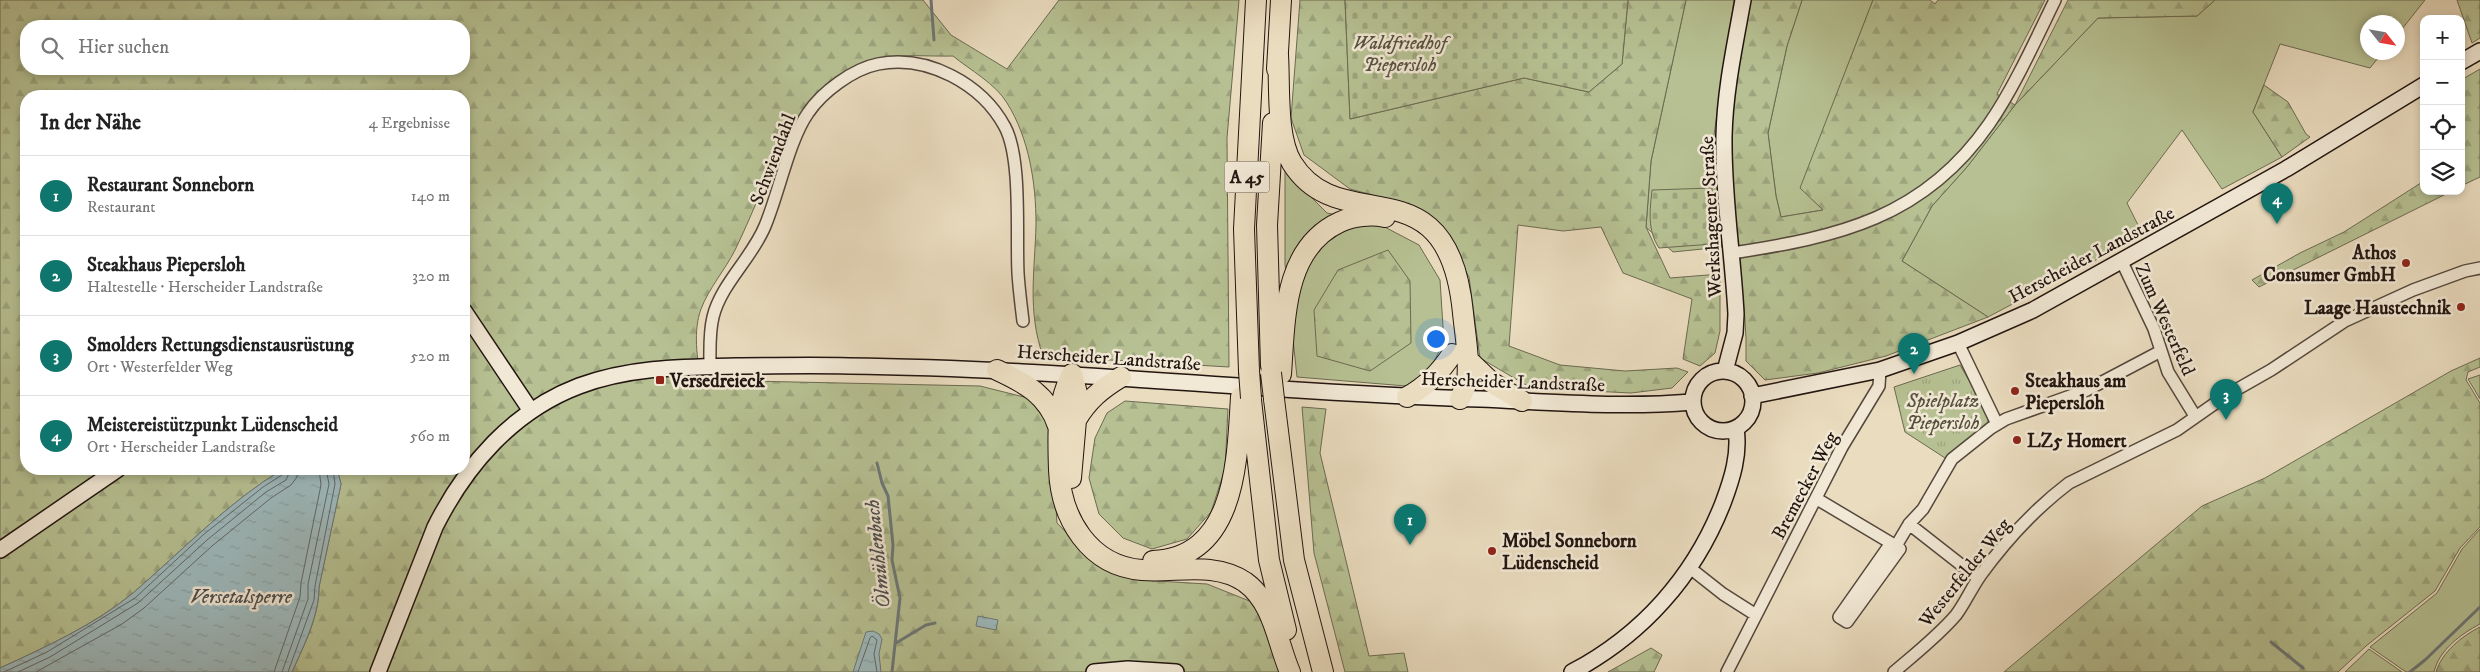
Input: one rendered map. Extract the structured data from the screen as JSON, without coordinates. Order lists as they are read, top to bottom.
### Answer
{
  "streets": {
    "highway": ["A 45"],
    "main road": ["Werkshagener Straße", "Herscheider Landstraße"],
    "street": [
      "Schwiendahl",
      "Zum Westerfeld",
      "Bremecker Weg",
      "Westerfelder Weg"
    ]
  },
  "crossings": [
    ["Schwiendahl", "Herscheider Landstraße"],
    ["Werkshagener Straße", "Herscheider Landstraße"],
    ["Herscheider Landstraße", "Zum Westerfeld"],
    ["Herscheider Landstraße", "Bremecker Weg"],
    ["Zum Westerfeld", "Westerfelder Weg"]
  ],
  "water": ["Ölmühlenbach", "Versetalsperre"],
  "parks": ["Waldfriedhof Piepersloh", "Spielplatz Piepersloh"],
  "places": {
    "other": [
      "Athos Consumer GmbH",
      "Laage Haustechnik",
      "Steakhaus am Piepersloh",
      "LZ5 Homert",
      "Möbel Sonneborn Lüdenscheid"
    ],
    "transit": ["Versedreieck"]
  },
  "north": "bottom right",
  "page": {
    "map_buttons": ["+", "−"],
    "search": "Hier suchen",
    "heading": ["In der Nähe", "4 Ergebnisse"],
    "list": [
      {
        "mark": "1",
        "name": "Restaurant Sonneborn",
        "note": "Restaurant",
        "value": "140 m"
      },
      {
        "mark": "2",
        "name": "Steakhaus Piepersloh",
        "note": "Haltestelle · Herscheider Landstraße",
        "value": "320 m"
      },
      {
        "mark": "3",
        "name": "Smolders Rettungsdienstausrüstung",
        "note": "Ort · Westerfelder Weg",
        "value": "520 m"
      },
      {
        "mark": "4",
        "name": "Meistereistützpunkt Lüdenscheid",
        "note": "Ort · Herscheider Landstraße",
        "value": "560 m"
      }
    ],
    "pins": [
      "4",
      "2",
      "3",
      "1"
    ]
  }
}
